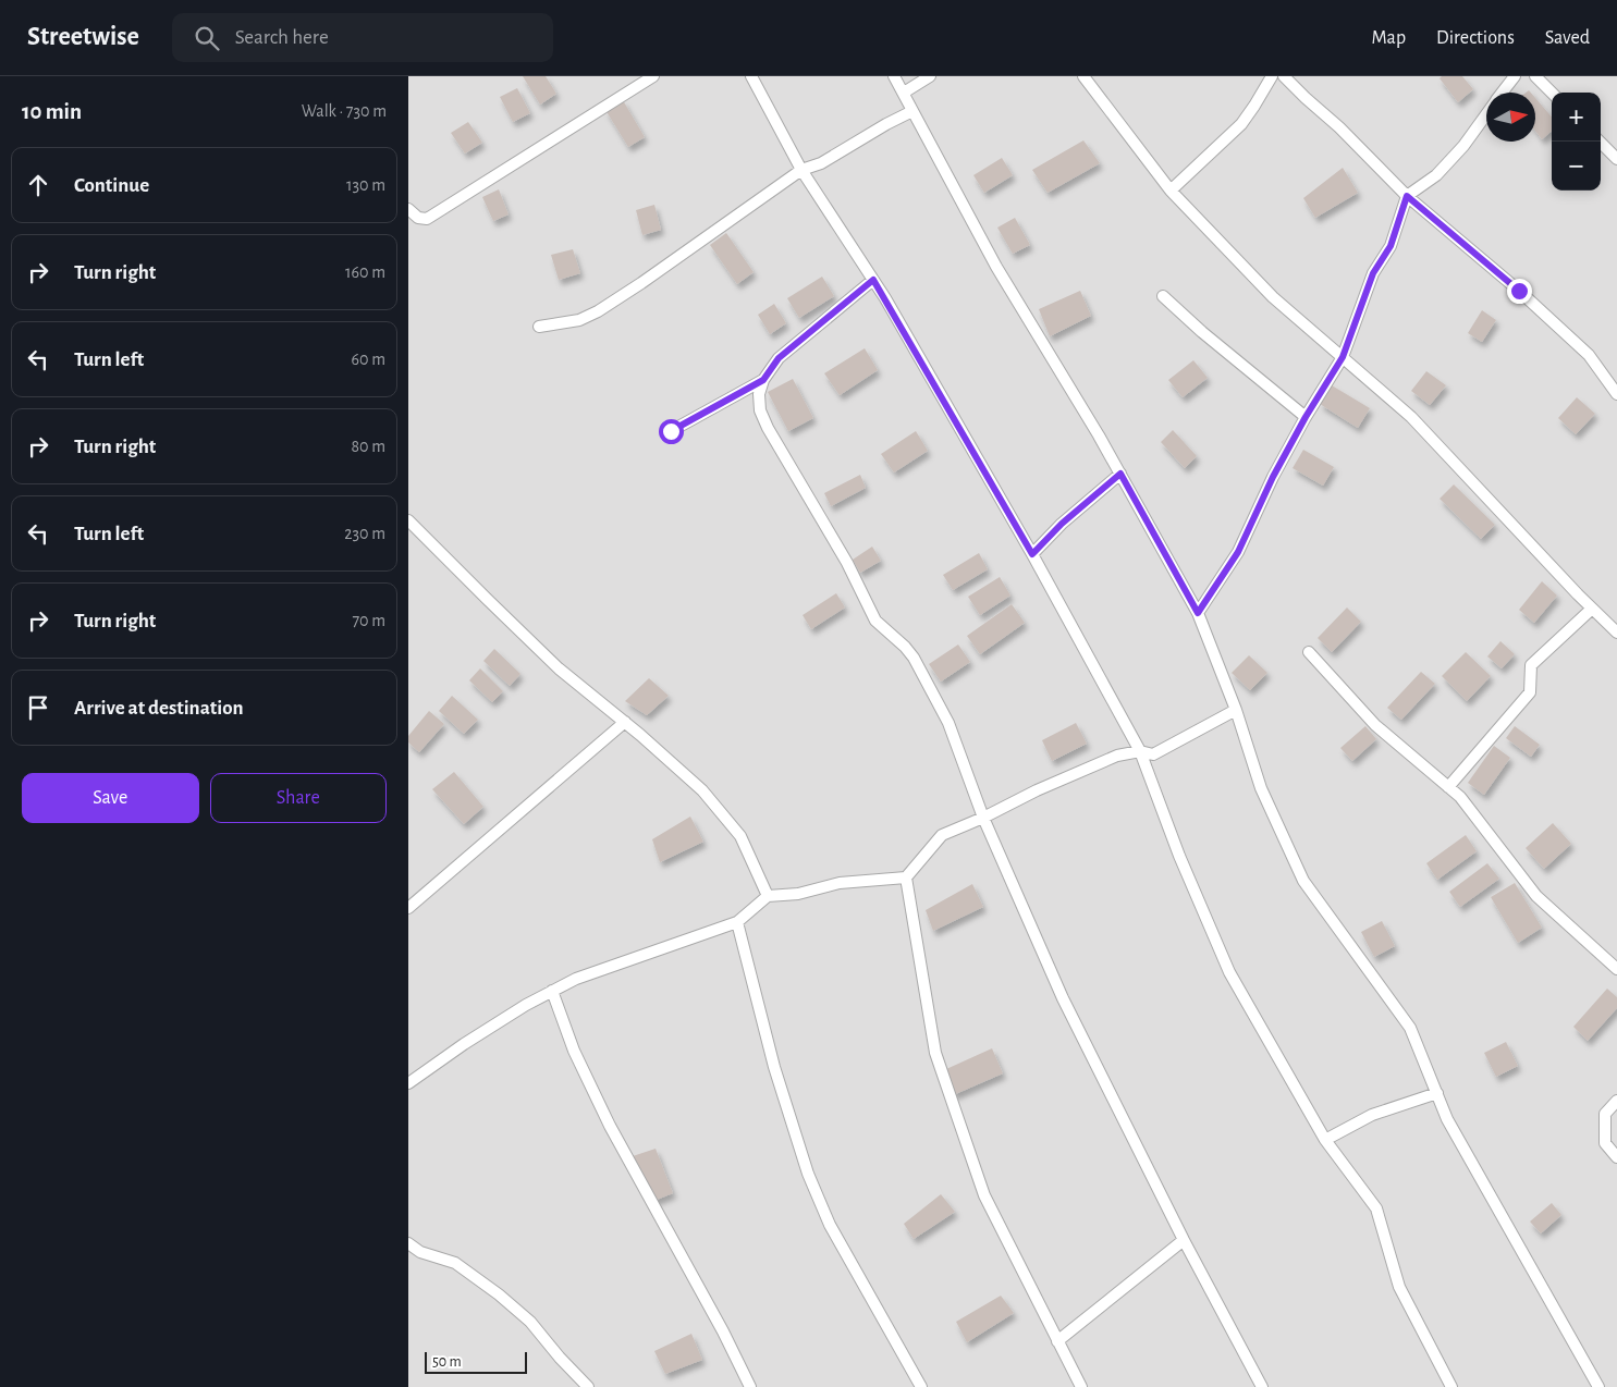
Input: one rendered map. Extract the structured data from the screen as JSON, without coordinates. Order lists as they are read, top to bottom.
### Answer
{
  "scale_bar": "50 m",
  "north": "right",
  "page": {
    "header": "Streetwise",
    "search": "Search here",
    "nav": ["Map", "Directions", "Saved"],
    "heading": ["10 min", "Walk · 730 m"],
    "map_buttons": ["+", "−"],
    "list": [
      ["Continue", "130 m"],
      ["Turn right", "160 m"],
      ["Turn left", "60 m"],
      ["Turn right", "80 m"],
      ["Turn left", "230 m"],
      ["Turn right", "70 m"],
      "Arrive at destination"
    ],
    "buttons": ["Save", "Share"],
    "scale": "50 m"
  }
}
